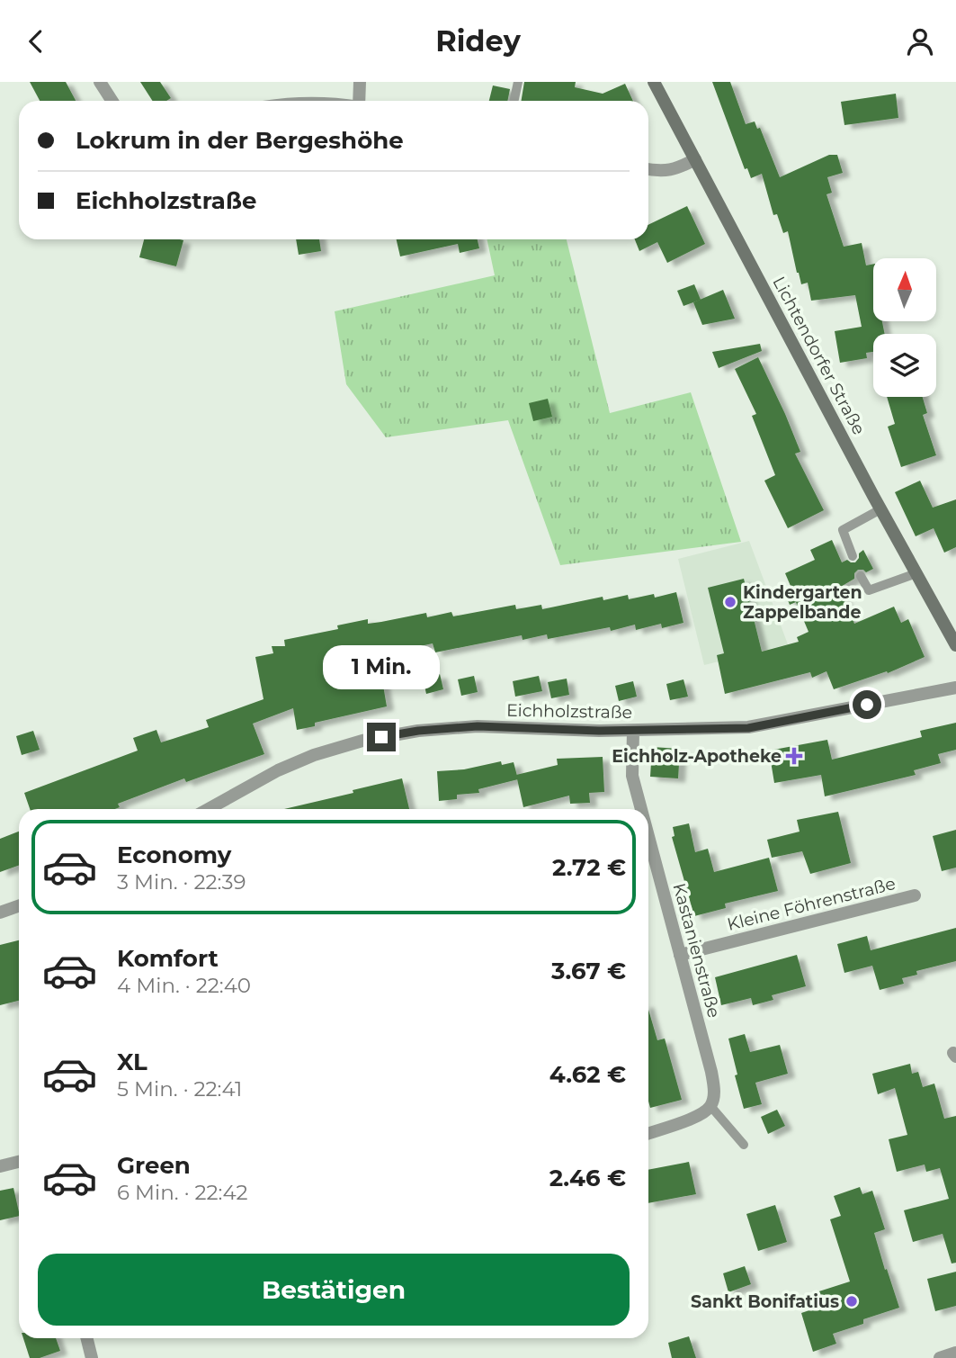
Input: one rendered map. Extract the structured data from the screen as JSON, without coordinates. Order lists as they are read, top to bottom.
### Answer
{
  "streets": {
    "main road": ["Lichtendorfer Straße"],
    "street": ["Eichholzstraße", "Kleine Föhrenstraße", "Kastanienstraße"]
  },
  "crossings": [
    ["Eichholzstraße", "Kastanienstraße"],
    ["Kleine Föhrenstraße", "Kastanienstraße"]
  ],
  "places": {
    "other": ["Kindergarten Zappelbande", "Sankt Bonifatius"],
    "health": ["Eichholz-Apotheke"]
  },
  "north": "top",
  "page": {
    "header": "Ridey",
    "banner": ["Lokrum in der Bergeshöhe", "Eichholzstraße"],
    "bubble": "1 Min.",
    "list": [
      {
        "name": "Economy",
        "note": "3 Min. · 22:39",
        "value": "2.72 €"
      },
      {
        "name": "Komfort",
        "note": "4 Min. · 22:40",
        "value": "3.67 €"
      },
      {
        "name": "XL",
        "note": "5 Min. · 22:41",
        "value": "4.62 €"
      },
      {
        "name": "Green",
        "note": "6 Min. · 22:42",
        "value": "2.46 €"
      }
    ],
    "buttons": "Bestätigen"
  }
}
